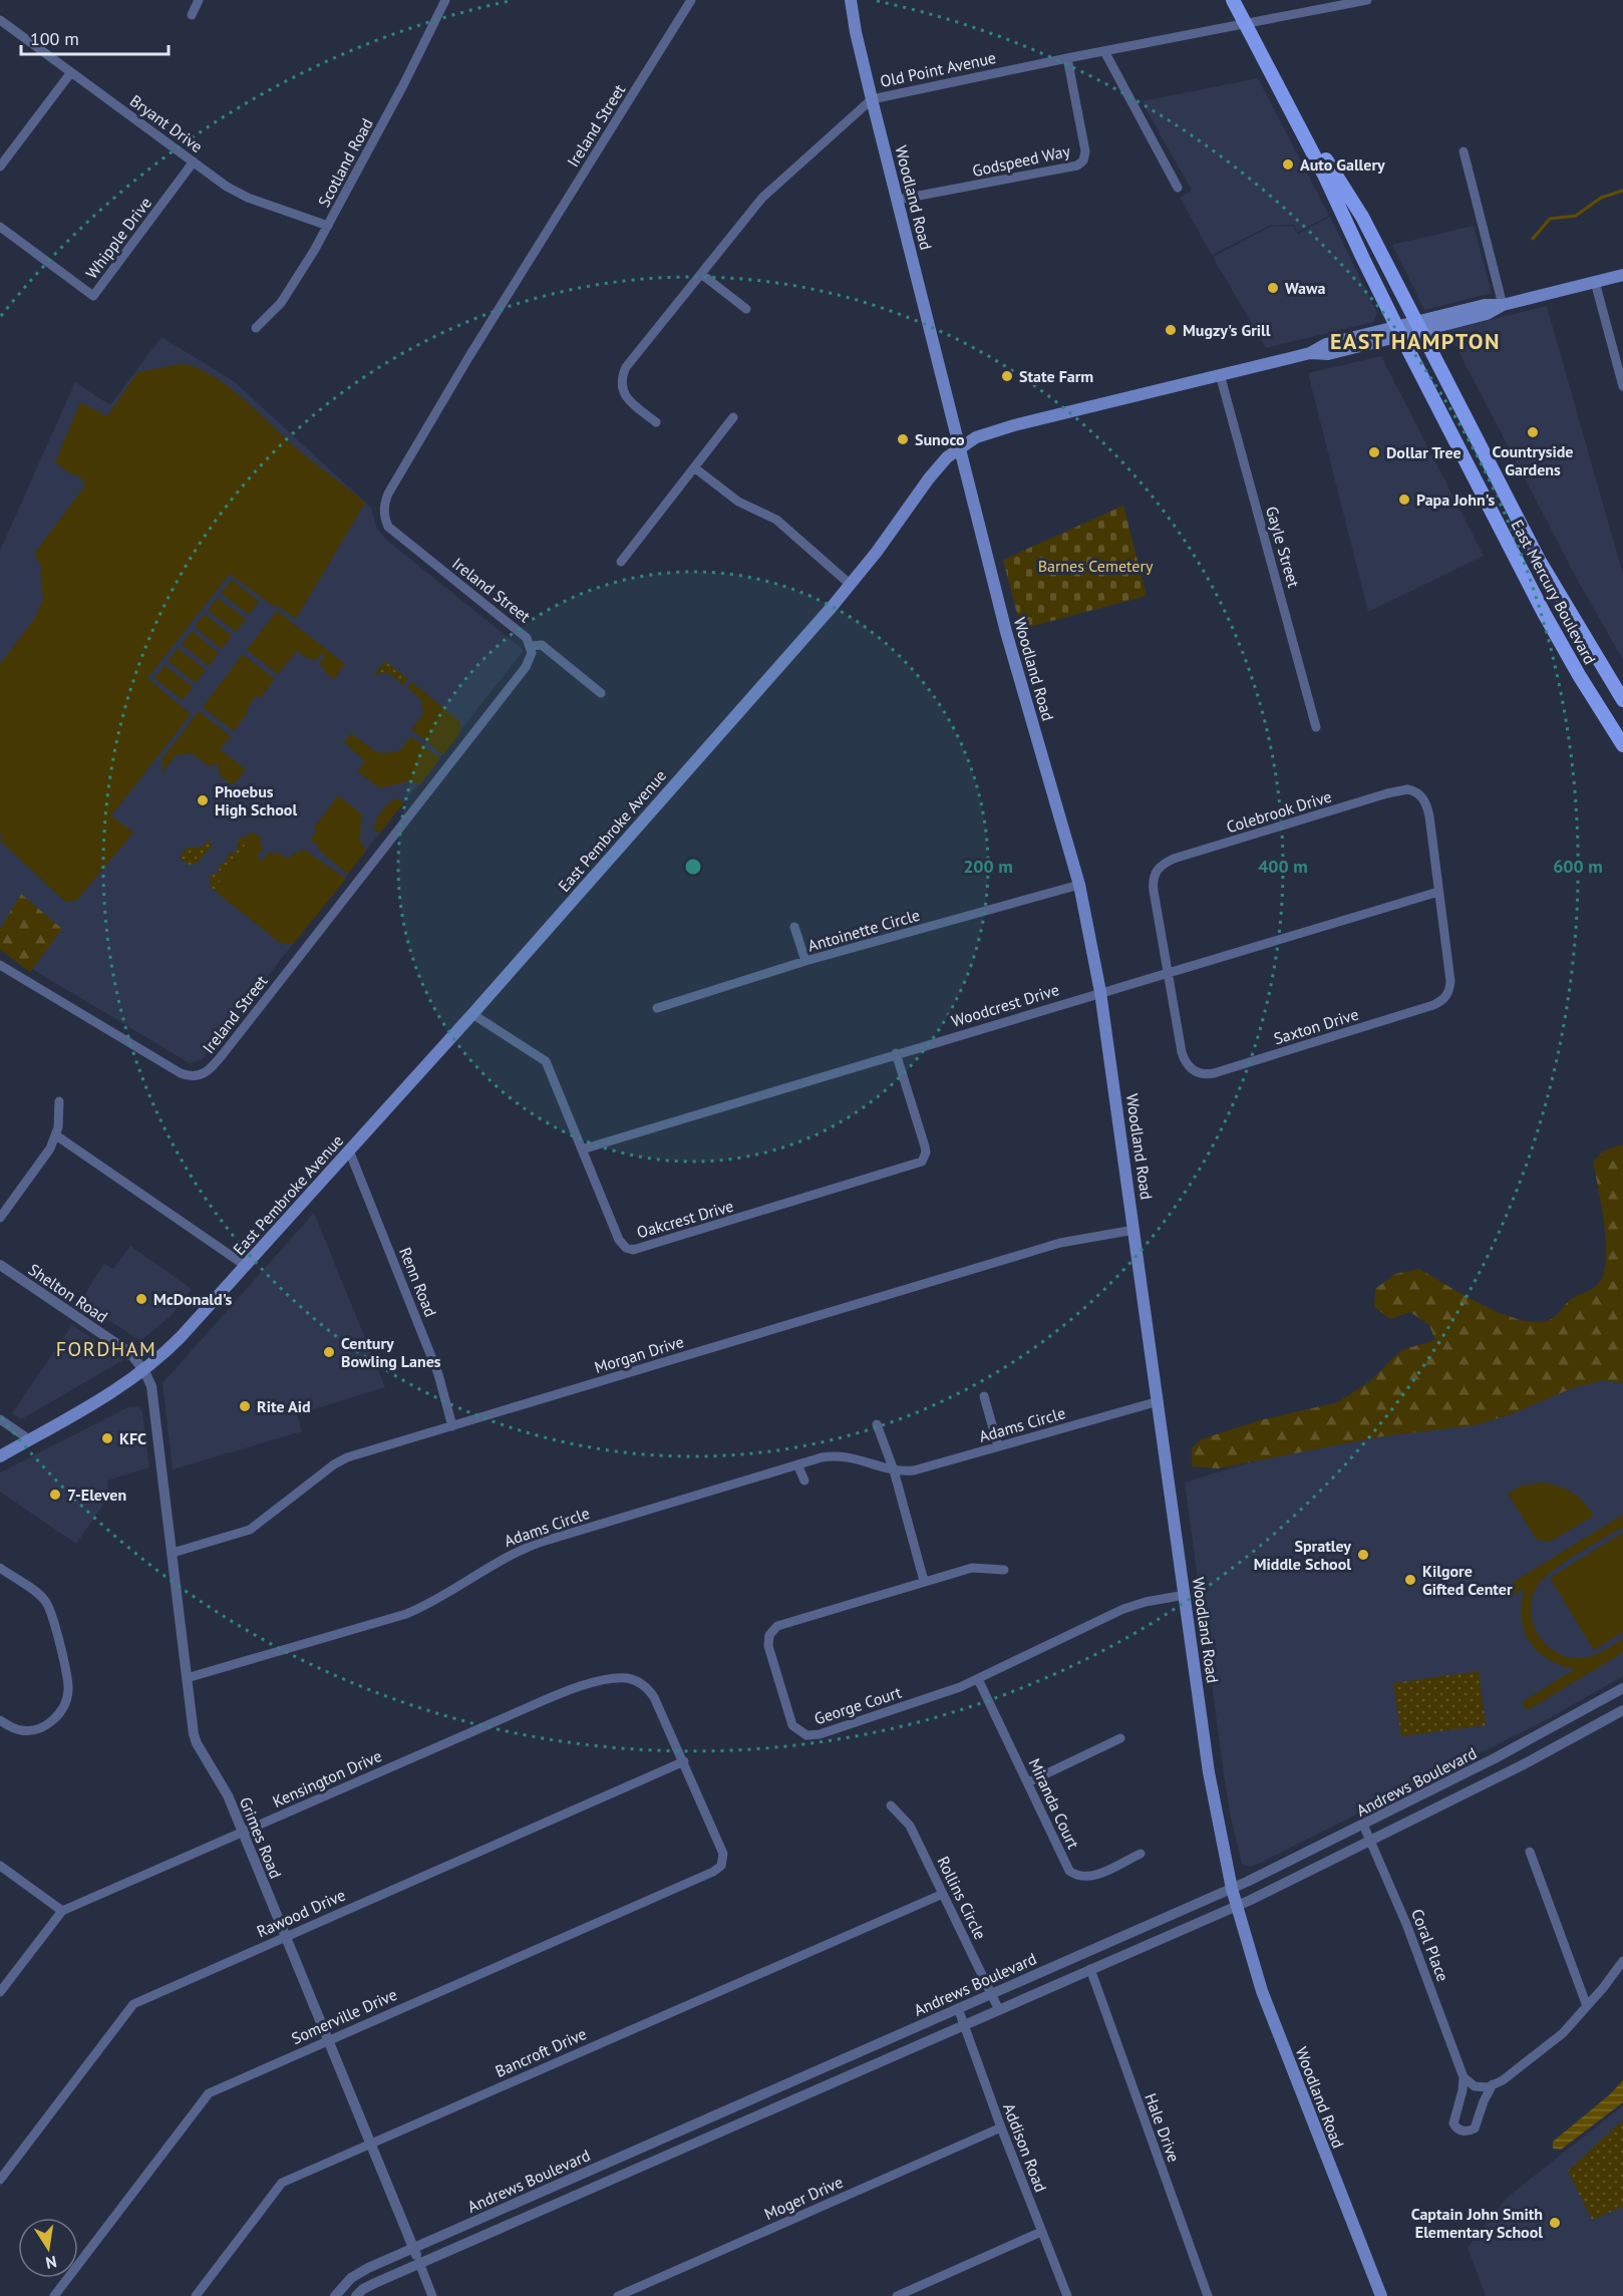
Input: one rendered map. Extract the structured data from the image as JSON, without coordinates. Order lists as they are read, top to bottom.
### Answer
{
  "streets": {
    "main road": ["Woodland Road", "East Mercury Boulevard", "East Pembroke Avenue"],
    "street": [
      "Old Point Avenue",
      "Bryant Drive",
      "Ireland Street",
      "Godspeed Way",
      "Scotland Road",
      "Whipple Drive",
      "Gayle Street",
      "Colebrook Drive",
      "Antoinette Circle",
      "Woodcrest Drive",
      "Saxton Drive",
      "Oakcrest Drive",
      "Renn Road",
      "Shelton Road",
      "Morgan Drive",
      "Adams Circle",
      "George Court",
      "Kensington Drive",
      "Andrews Boulevard",
      "Miranda Court",
      "Grimes Road",
      "Rollins Circle",
      "Rawood Drive",
      "Coral Place",
      "Somerville Drive",
      "Bancroft Drive",
      "Hale Drive",
      "Addison Road",
      "Moger Drive"
    ]
  },
  "crossings": [
    ["Old Point Avenue", "Godspeed Way"],
    ["Old Point Avenue", "Woodland Road"],
    ["Old Point Avenue", "East Mercury Boulevard"],
    ["Bryant Drive", "Scotland Road"],
    ["Bryant Drive", "Whipple Drive"],
    ["Godspeed Way", "Woodland Road"],
    ["Woodland Road", "East Pembroke Avenue"],
    ["Woodland Road", "Antoinette Circle"],
    ["Woodland Road", "Woodcrest Drive"],
    ["Woodland Road", "Morgan Drive"],
    ["Woodland Road", "Adams Circle"],
    ["Woodland Road", "George Court"],
    ["Woodland Road", "Andrews Boulevard"],
    ["Gayle Street", "East Pembroke Avenue"],
    ["East Mercury Boulevard", "East Pembroke Avenue"],
    ["Colebrook Drive", "Woodcrest Drive"],
    ["Colebrook Drive", "Saxton Drive"],
    ["East Pembroke Avenue", "Oakcrest Drive"],
    ["East Pembroke Avenue", "Renn Road"],
    ["East Pembroke Avenue", "Shelton Road"],
    ["East Pembroke Avenue", "Grimes Road"],
    ["Woodcrest Drive", "Saxton Drive"],
    ["Woodcrest Drive", "Oakcrest Drive"],
    ["Renn Road", "Morgan Drive"],
    ["Shelton Road", "Grimes Road"],
    ["Morgan Drive", "Grimes Road"],
    ["Adams Circle", "Grimes Road"],
    ["George Court", "Miranda Court"],
    ["Kensington Drive", "Grimes Road"],
    ["Kensington Drive", "Rawood Drive"],
    ["Kensington Drive", "Somerville Drive"],
    ["Andrews Boulevard", "Grimes Road"],
    ["Andrews Boulevard", "Rollins Circle"],
    ["Andrews Boulevard", "Coral Place"],
    ["Andrews Boulevard", "Hale Drive"],
    ["Andrews Boulevard", "Addison Road"],
    ["Grimes Road", "Rawood Drive"],
    ["Grimes Road", "Somerville Drive"],
    ["Grimes Road", "Bancroft Drive"],
    ["Rollins Circle", "Bancroft Drive"],
    ["Rawood Drive", "Somerville Drive"],
    ["Addison Road", "Moger Drive"]
  ],
  "districts": ["EAST HAMPTON", "FORDHAM"],
  "parks": ["Barnes Cemetery"],
  "places": [
    "Auto Gallery",
    "Wawa",
    "Mugzy's Grill",
    "State Farm",
    "Countryside Gardens",
    "Sunoco",
    "Dollar Tree",
    "Papa John's",
    "Phoebus High School",
    "McDonald's",
    "Century Bowling Lanes",
    "Rite Aid",
    "KFC",
    "7-Eleven",
    "Spratley Middle School",
    "Kilgore Gifted Center",
    "Captain John Smith Elementary School"
  ],
  "scale_bar": "100 m",
  "north": "bottom",
  "rings": ["200 m", "400 m", "600 m"]
}
